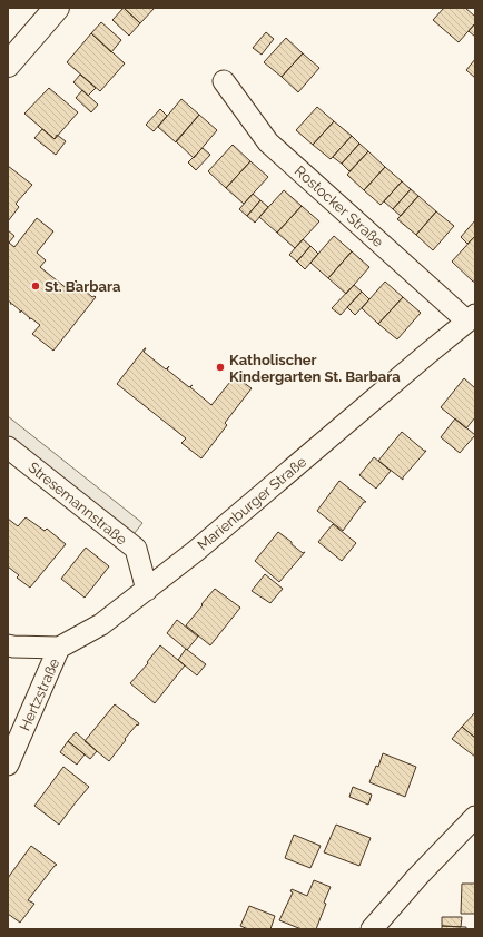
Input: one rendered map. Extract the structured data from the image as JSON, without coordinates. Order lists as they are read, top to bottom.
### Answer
{
  "streets": {
    "street": [
      "Rostocker Straße",
      "Stresemannstraße",
      "Marienburger Straße",
      "Hertzstraße"
    ]
  },
  "crossings": [
    ["Rostocker Straße", "Marienburger Straße"],
    ["Stresemannstraße", "Marienburger Straße"],
    ["Marienburger Straße", "Hertzstraße"]
  ],
  "places": ["St. Barbara", "Katholischer Kindergarten St. Barbara"]
}
